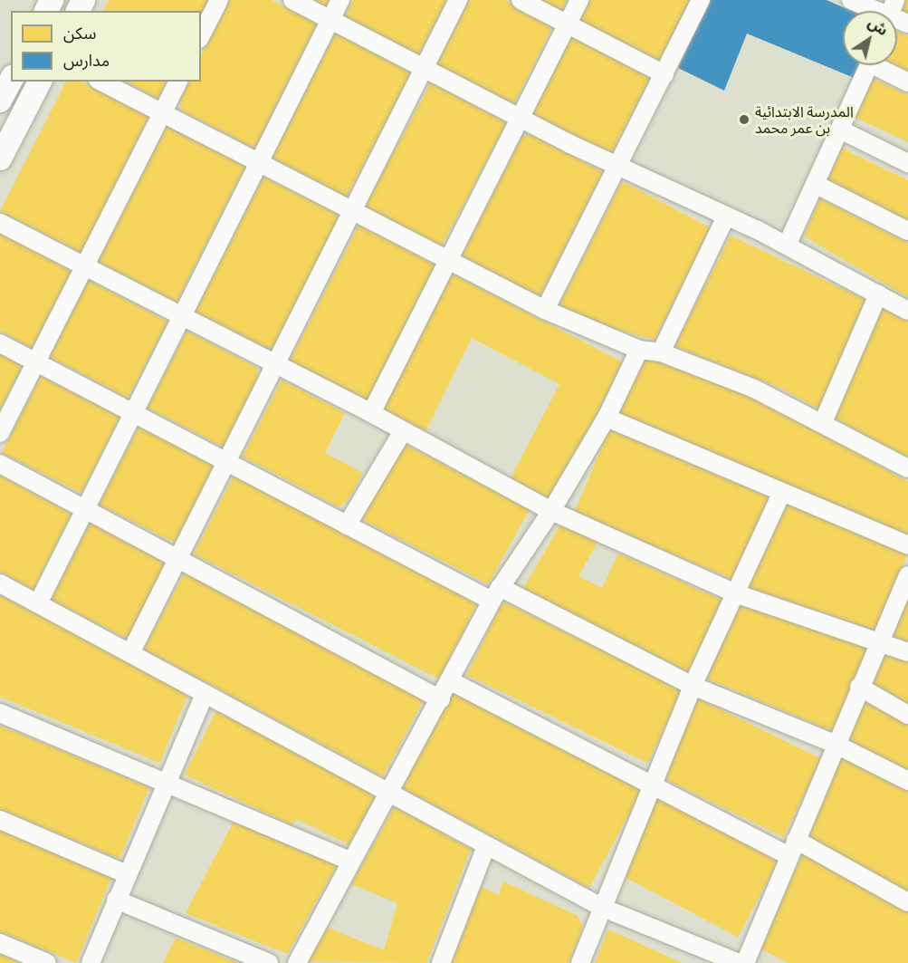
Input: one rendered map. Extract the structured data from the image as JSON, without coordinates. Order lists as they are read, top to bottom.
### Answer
{
  "places": ["المدرسة الابتدائية بن عمر محمد"],
  "legend": ["سكن", "مدارس"],
  "north": "top right"
}
